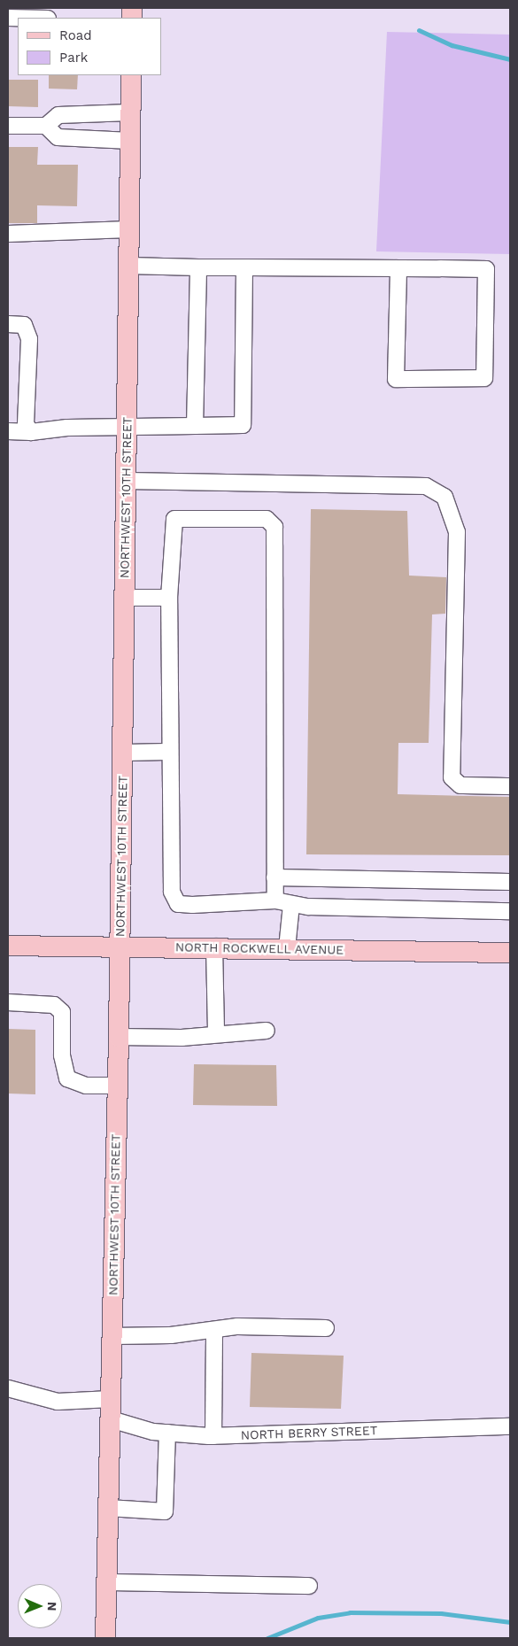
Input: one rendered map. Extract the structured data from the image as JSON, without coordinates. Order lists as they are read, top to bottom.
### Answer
{
  "streets": {
    "main road": ["NORTHWEST 10TH STREET", "NORTH ROCKWELL AVENUE"],
    "street": ["NORTH BERRY STREET"]
  },
  "crossings": [
    ["NORTHWEST 10TH STREET", "NORTH ROCKWELL AVENUE"],
    ["NORTHWEST 10TH STREET", "NORTH BERRY STREET"]
  ],
  "legend": ["Road", "Park"],
  "north": "right"
}
